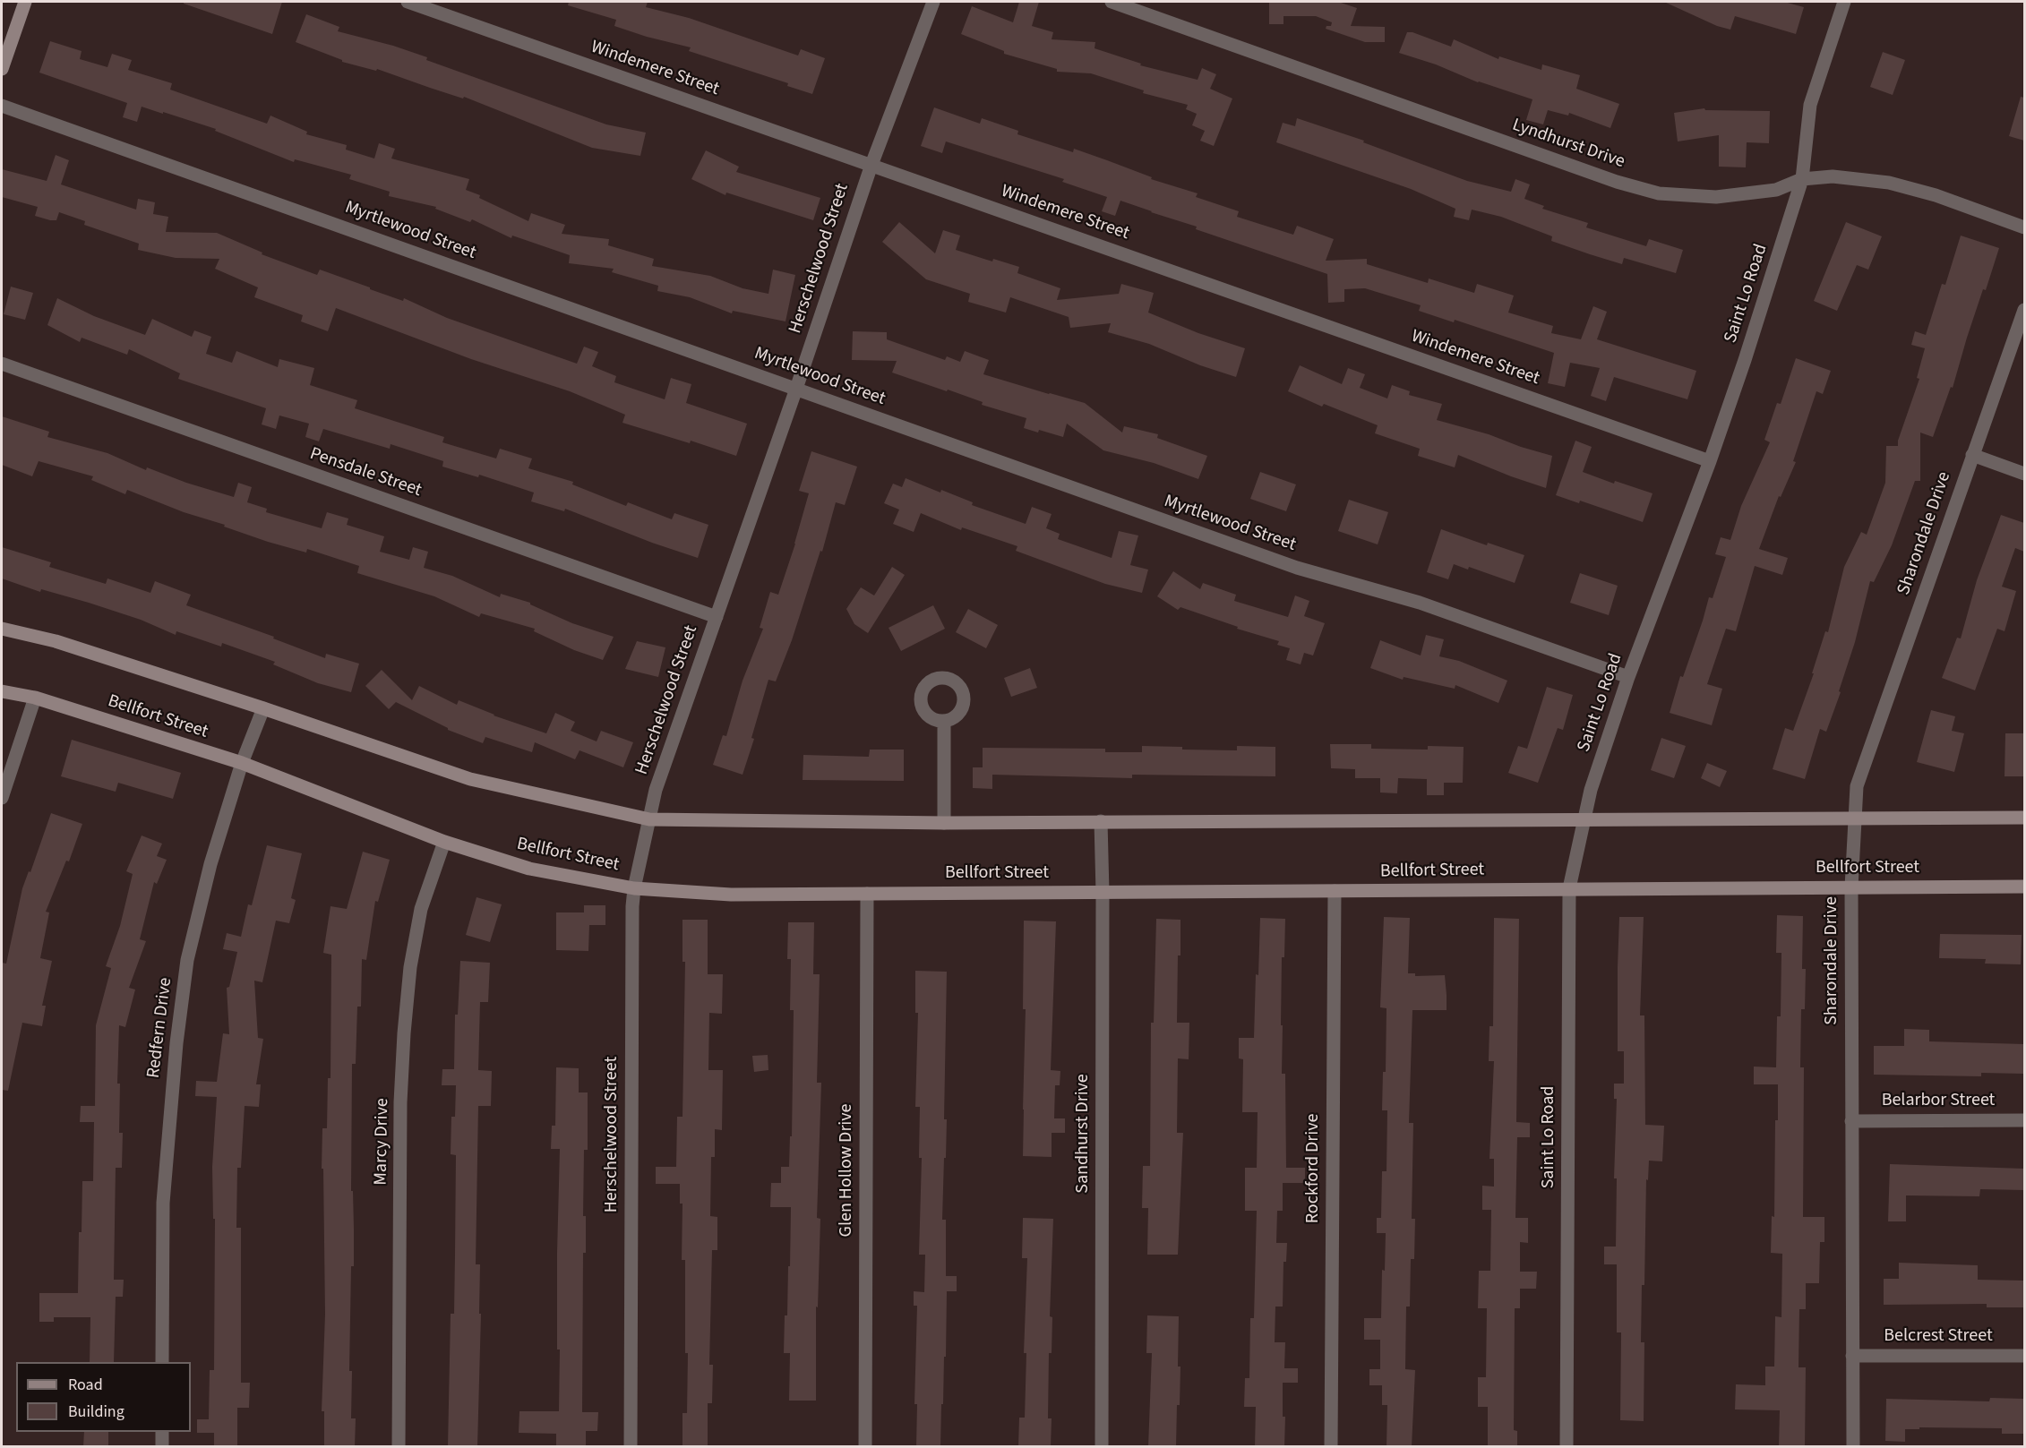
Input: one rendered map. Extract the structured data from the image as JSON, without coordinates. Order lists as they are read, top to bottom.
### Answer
{
  "streets": {
    "main road": ["Bellfort Street"],
    "street": [
      "Windemere Street",
      "Lyndhurst Drive",
      "Myrtlewood Street",
      "Herschelwood Street",
      "Saint Lo Road",
      "Pensdale Street",
      "Sharondale Drive",
      "Redfern Drive",
      "Belarbor Street",
      "Sandhurst Drive",
      "Marcy Drive",
      "Rockford Drive",
      "Glen Hollow Drive",
      "Belcrest Street"
    ]
  },
  "crossings": [
    ["Windemere Street", "Herschelwood Street"],
    ["Windemere Street", "Saint Lo Road"],
    ["Lyndhurst Drive", "Saint Lo Road"],
    ["Myrtlewood Street", "Herschelwood Street"],
    ["Myrtlewood Street", "Saint Lo Road"],
    ["Herschelwood Street", "Pensdale Street"],
    ["Herschelwood Street", "Bellfort Street"],
    ["Saint Lo Road", "Bellfort Street"],
    ["Sharondale Drive", "Bellfort Street"],
    ["Sharondale Drive", "Belarbor Street"],
    ["Sharondale Drive", "Belcrest Street"],
    ["Bellfort Street", "Redfern Drive"],
    ["Bellfort Street", "Sandhurst Drive"],
    ["Bellfort Street", "Marcy Drive"],
    ["Bellfort Street", "Rockford Drive"],
    ["Bellfort Street", "Glen Hollow Drive"]
  ],
  "legend": ["Road", "Building"]
}
